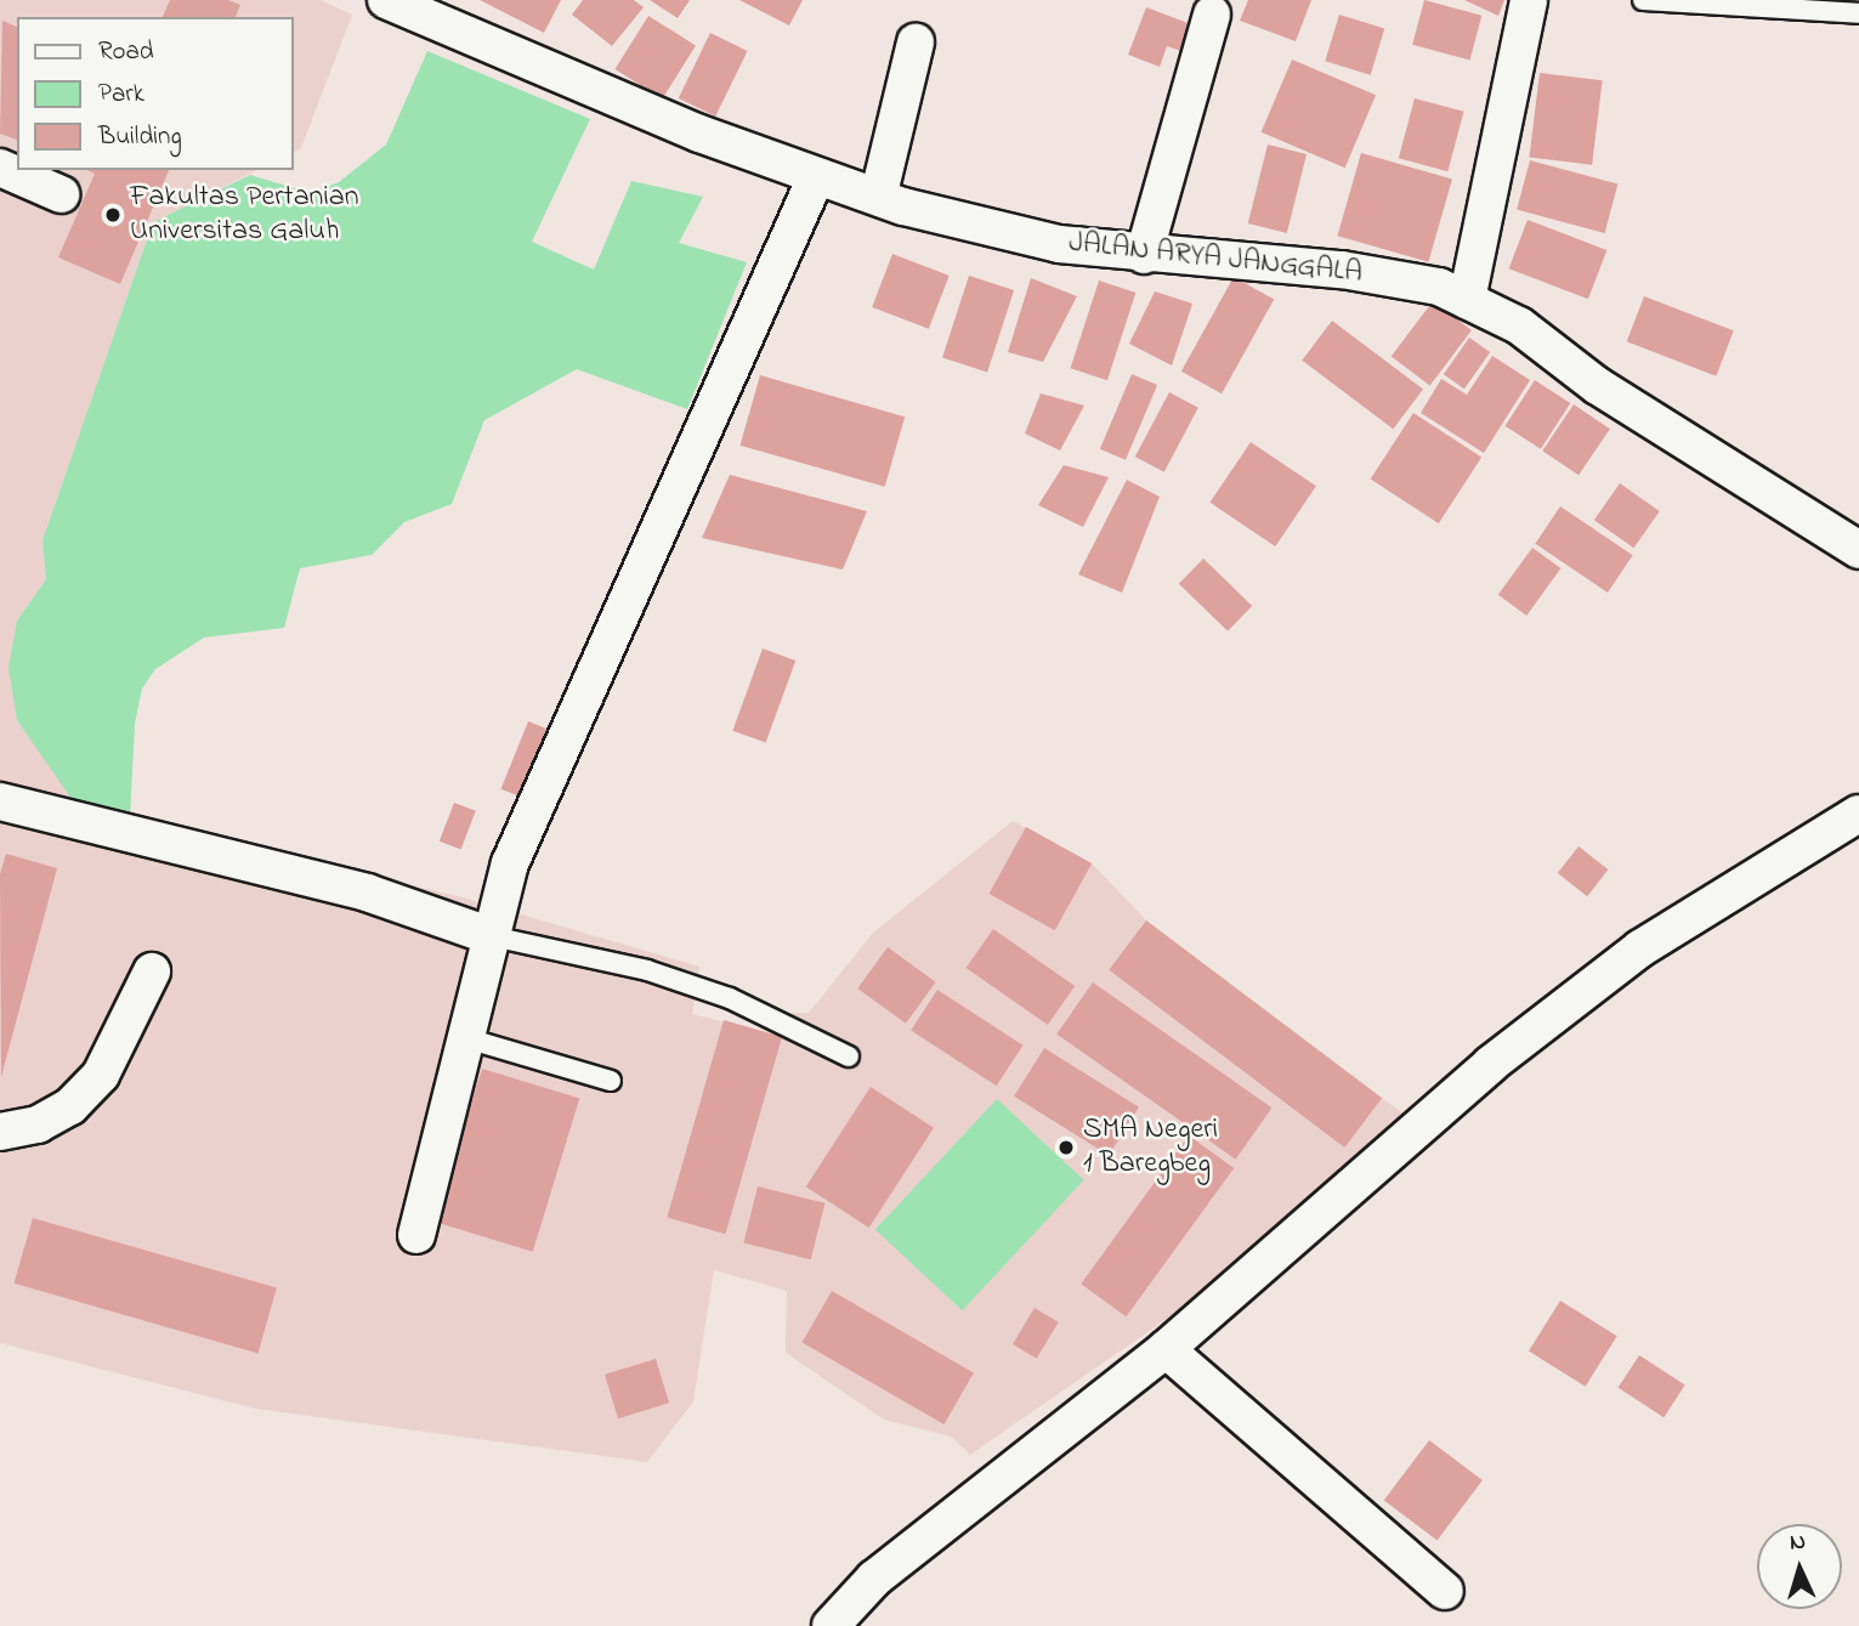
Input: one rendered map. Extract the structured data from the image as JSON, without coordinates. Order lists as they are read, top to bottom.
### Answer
{
  "streets": {
    "street": ["JALAN ARYA JANGGALA"]
  },
  "places": ["Fakultas Pertanian Universitas Galuh", "SMA Negeri 1 Baregbeg"],
  "legend": ["Road", "Park", "Building"],
  "north": "top"
}
